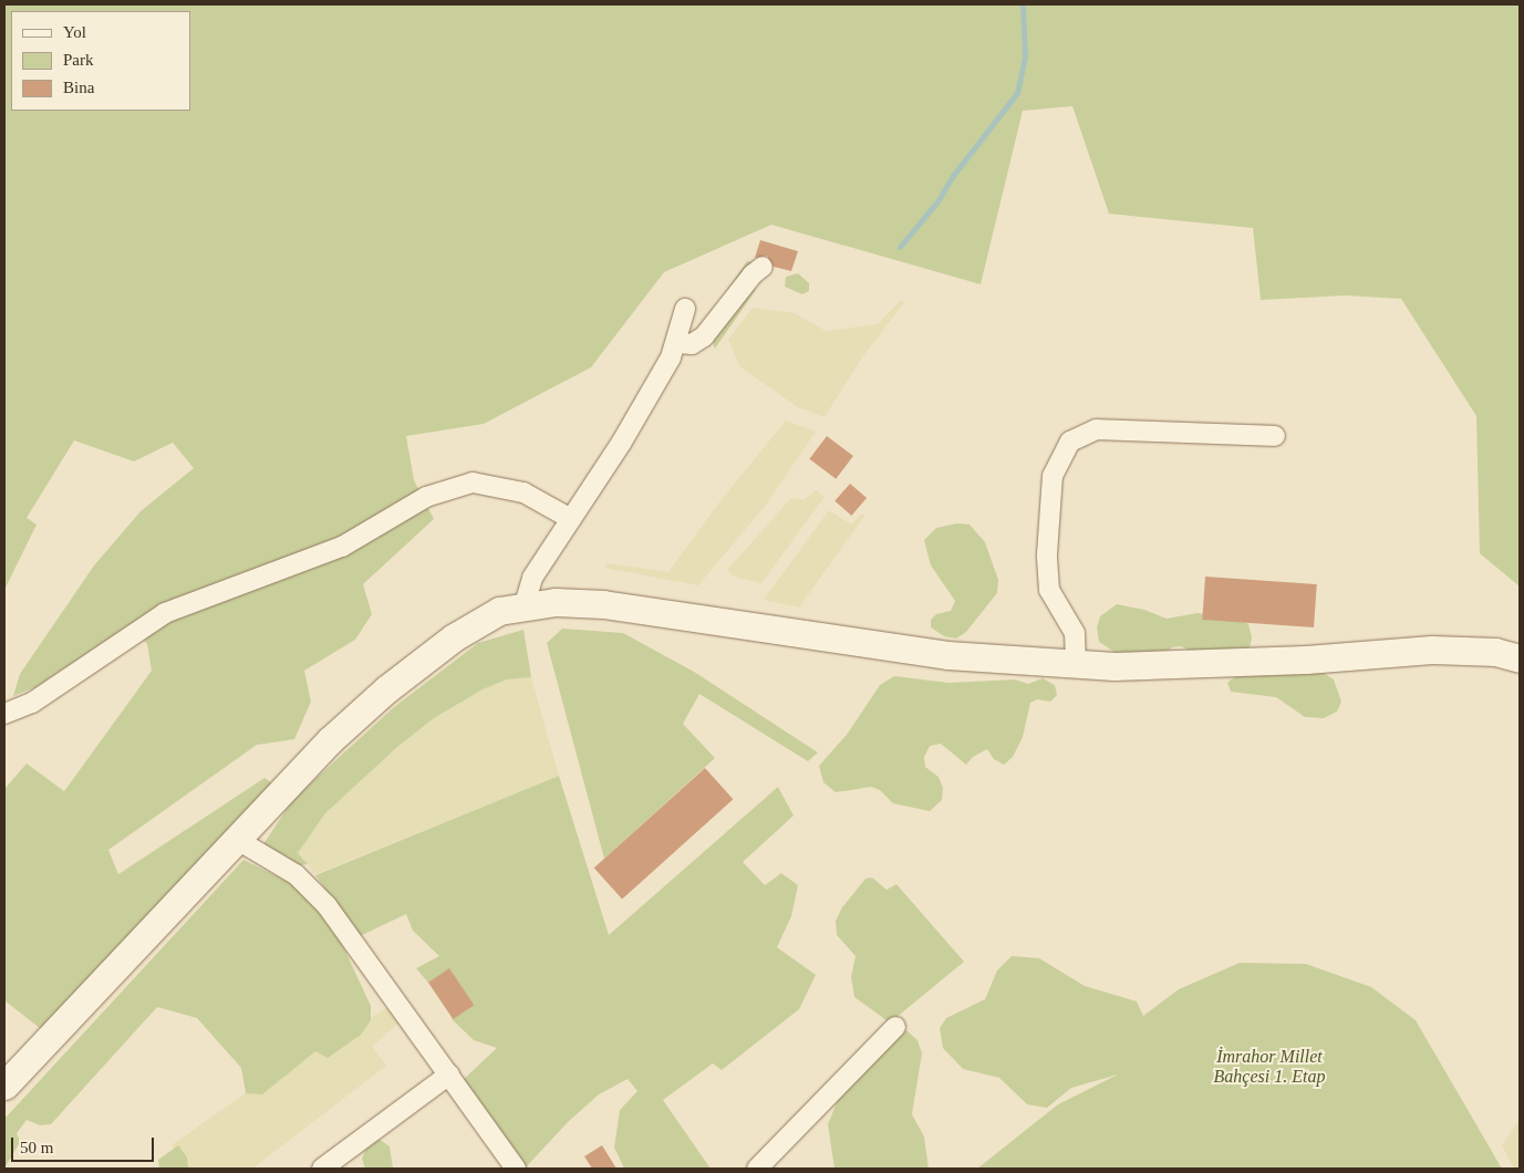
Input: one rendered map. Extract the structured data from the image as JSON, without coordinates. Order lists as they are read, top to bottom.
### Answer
{
  "parks": ["İmrahor Millet Bahçesi 1. Etap"],
  "legend": ["Yol", "Park", "Bina"],
  "scale_bar": "50 m"
}
